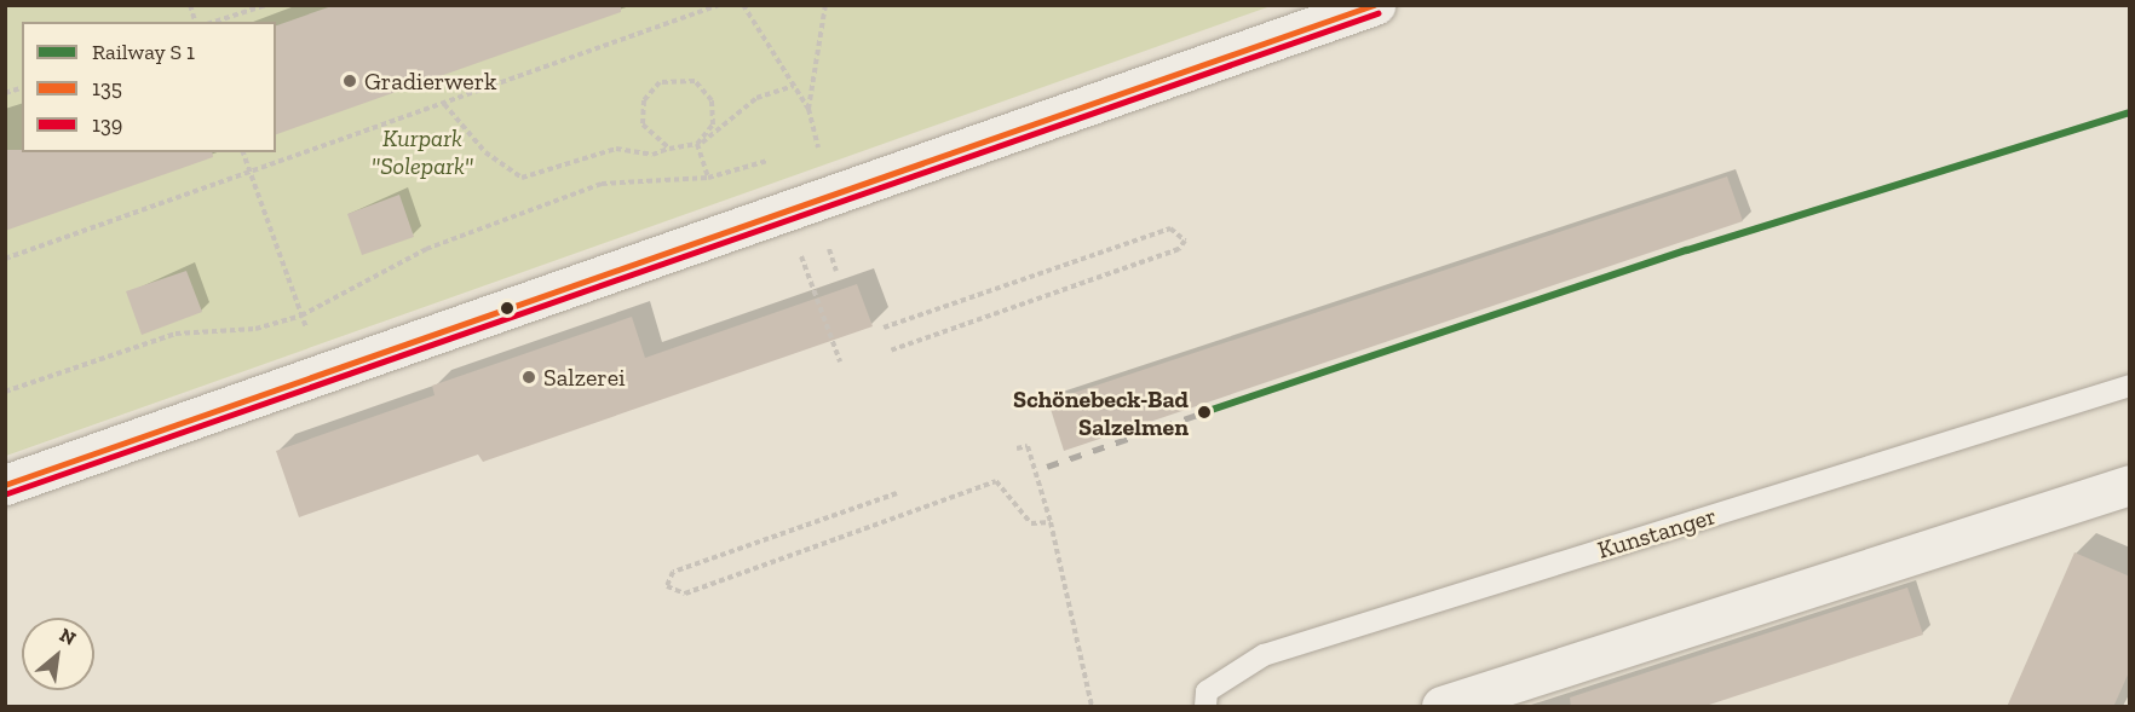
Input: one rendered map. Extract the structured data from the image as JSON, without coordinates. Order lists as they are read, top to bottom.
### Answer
{
  "streets": {
    "lane": ["Kunstanger"]
  },
  "parks": ["Kurpark \"Solepark\""],
  "places": ["Gradierwerk", "Salzerei", "Schönebeck-Bad Salzelmen"],
  "lines": ["transit line 135", "transit line 139"],
  "legend": ["Railway S 1", "135", "139"],
  "north": "top right"
}
